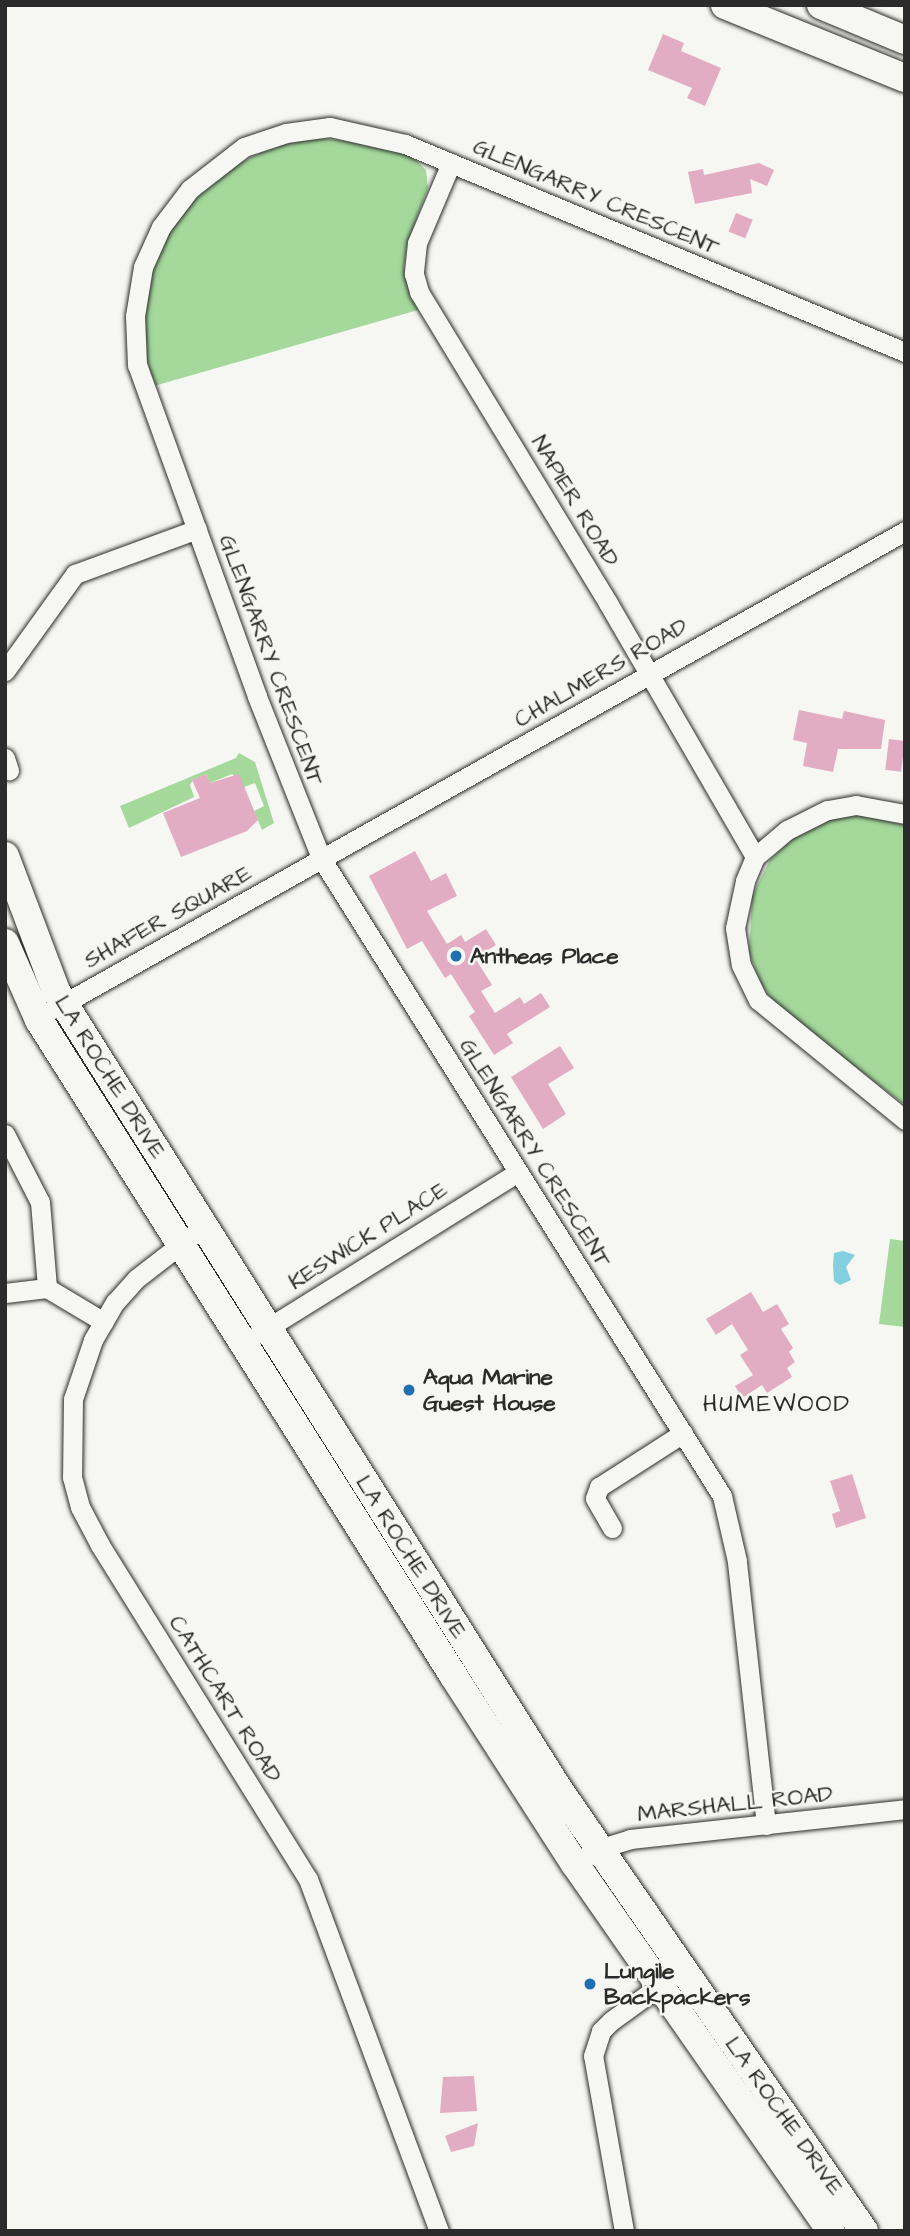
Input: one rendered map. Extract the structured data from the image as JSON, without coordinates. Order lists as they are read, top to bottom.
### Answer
{
  "streets": {
    "street": [
      "GLENGARRY CRESCENT",
      "NAPIER ROAD",
      "CHALMERS ROAD",
      "SHAFER SQUARE",
      "LA ROCHE DRIVE",
      "KESWICK PLACE",
      "CATHCART ROAD",
      "MARSHALL ROAD"
    ]
  },
  "crossings": [
    ["GLENGARRY CRESCENT", "NAPIER ROAD"],
    ["GLENGARRY CRESCENT", "CHALMERS ROAD"],
    ["GLENGARRY CRESCENT", "SHAFER SQUARE"],
    ["GLENGARRY CRESCENT", "KESWICK PLACE"],
    ["GLENGARRY CRESCENT", "MARSHALL ROAD"],
    ["NAPIER ROAD", "CHALMERS ROAD"],
    ["CHALMERS ROAD", "SHAFER SQUARE"],
    ["SHAFER SQUARE", "LA ROCHE DRIVE"],
    ["LA ROCHE DRIVE", "KESWICK PLACE"],
    ["LA ROCHE DRIVE", "CATHCART ROAD"],
    ["LA ROCHE DRIVE", "MARSHALL ROAD"]
  ],
  "districts": ["HUMEWOOD"],
  "places": ["Antheas Place", "Aqua Marine Guest House", "Lungile Backpackers"]
}
